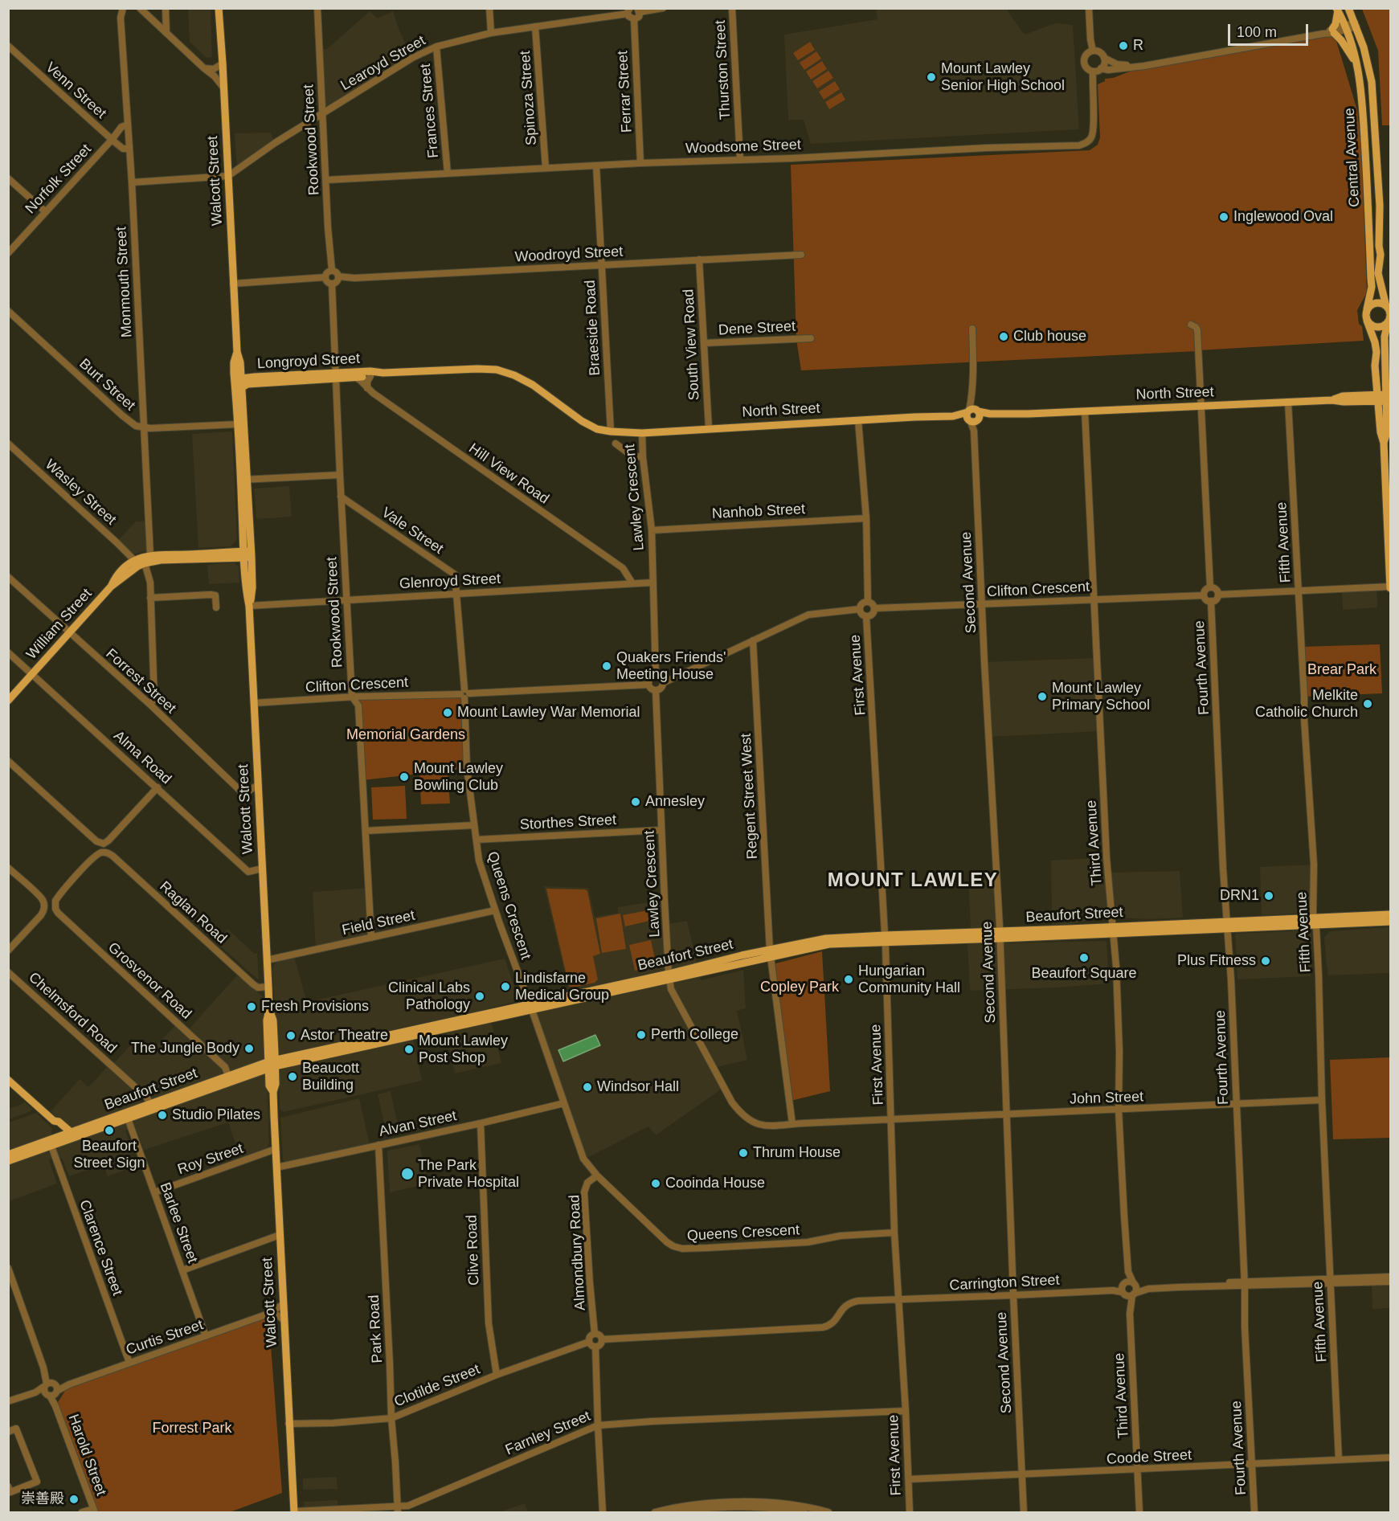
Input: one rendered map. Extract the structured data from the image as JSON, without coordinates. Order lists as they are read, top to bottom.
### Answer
{
  "streets": {
    "main road": [
      "Central Avenue",
      "Walcott Street",
      "Longroyd Street",
      "North Street",
      "William Street",
      "Beaufort Street"
    ],
    "street": [
      "Learoyd Street",
      "Thurston Street",
      "Venn Street",
      "Ferrar Street",
      "Spinoza Street",
      "Frances Street",
      "Rookwood Street",
      "Woodsome Street",
      "Norfolk Street",
      "Woodroyd Street",
      "Monmouth Street",
      "Braeside Road",
      "Dene Street",
      "South View Road",
      "Burt Street",
      "Hill View Road",
      "Wasley Street",
      "Lawley Crescent",
      "Nanhob Street",
      "Vale Street",
      "Fifth Avenue",
      "Glenroyd Street",
      "Second Avenue",
      "Clifton Crescent",
      "Fourth Avenue",
      "First Avenue",
      "Forrest Street",
      "Alma Road",
      "Regent Street West",
      "Storthes Street",
      "Third Avenue",
      "Queens Crescent",
      "Raglan Road",
      "Field Street",
      "Grosvenor Road",
      "Chelmsford Road",
      "John Street",
      "Alvan Street",
      "Roy Street",
      "Barlee Street",
      "Clarence Street",
      "Clive Road",
      "Almondbury Road",
      "Carrington Street",
      "Park Road",
      "Curtis Street",
      "Clotilde Street",
      "Farnley Street",
      "Harold Street",
      "Coode Street"
    ]
  },
  "crossings": [
    ["Learoyd Street", "Ferrar Street"],
    ["Learoyd Street", "Spinoza Street"],
    ["Learoyd Street", "Frances Street"],
    ["Learoyd Street", "Rookwood Street"],
    ["Learoyd Street", "Walcott Street"],
    ["Thurston Street", "Woodsome Street"],
    ["Venn Street", "Norfolk Street"],
    ["Venn Street", "Monmouth Street"],
    ["Ferrar Street", "Woodsome Street"],
    ["Spinoza Street", "Woodsome Street"],
    ["Frances Street", "Woodsome Street"],
    ["Rookwood Street", "Woodsome Street"],
    ["Rookwood Street", "Woodroyd Street"],
    ["Rookwood Street", "Longroyd Street"],
    ["Rookwood Street", "Vale Street"],
    ["Rookwood Street", "Glenroyd Street"],
    ["Rookwood Street", "Clifton Crescent"],
    ["Rookwood Street", "Field Street"],
    ["Woodsome Street", "Braeside Road"],
    ["Norfolk Street", "Monmouth Street"],
    ["Walcott Street", "Longroyd Street"],
    ["Walcott Street", "Burt Street"],
    ["Walcott Street", "Glenroyd Street"],
    ["Walcott Street", "Clifton Crescent"],
    ["Walcott Street", "William Street"],
    ["Walcott Street", "Forrest Street"],
    ["Walcott Street", "Alma Road"],
    ["Walcott Street", "Raglan Road"],
    ["Walcott Street", "Beaufort Street"],
    ["Walcott Street", "Field Street"],
    ["Walcott Street", "Alvan Street"],
    ["Walcott Street", "Roy Street"],
    ["Walcott Street", "Curtis Street"],
    ["Walcott Street", "Clotilde Street"],
    ["Walcott Street", "Farnley Street"],
    ["Woodroyd Street", "Braeside Road"],
    ["Woodroyd Street", "South View Road"],
    ["Monmouth Street", "Burt Street"],
    ["Monmouth Street", "William Street"],
    ["Braeside Road", "Longroyd Street"],
    ["Braeside Road", "North Street"],
    ["Dene Street", "South View Road"],
    ["South View Road", "North Street"],
    ["Longroyd Street", "North Street"],
    ["Longroyd Street", "Hill View Road"],
    ["North Street", "Lawley Crescent"],
    ["North Street", "Fifth Avenue"],
    ["North Street", "Second Avenue"],
    ["North Street", "Third Avenue"],
    ["Hill View Road", "Glenroyd Street"],
    ["Wasley Street", "William Street"],
    ["Lawley Crescent", "Nanhob Street"],
    ["Lawley Crescent", "Glenroyd Street"],
    ["Lawley Crescent", "Clifton Crescent"],
    ["Lawley Crescent", "First Avenue"],
    ["Lawley Crescent", "Regent Street West"],
    ["Lawley Crescent", "Storthes Street"],
    ["Lawley Crescent", "Beaufort Street"],
    ["Lawley Crescent", "John Street"],
    ["Vale Street", "Glenroyd Street"],
    ["Vale Street", "Queens Crescent"],
    ["Fifth Avenue", "Beaufort Street"],
    ["Fifth Avenue", "John Street"],
    ["Fifth Avenue", "Coode Street"],
    ["Glenroyd Street", "Queens Crescent"],
    ["Second Avenue", "Clifton Crescent"],
    ["Second Avenue", "Beaufort Street"],
    ["Second Avenue", "John Street"],
    ["Second Avenue", "Carrington Street"],
    ["Second Avenue", "Coode Street"],
    ["Clifton Crescent", "Fourth Avenue"],
    ["Clifton Crescent", "First Avenue"],
    ["Clifton Crescent", "Third Avenue"],
    ["Clifton Crescent", "Queens Crescent"],
    ["William Street", "Forrest Street"],
    ["William Street", "Alma Road"],
    ["Fourth Avenue", "Beaufort Street"],
    ["Fourth Avenue", "John Street"],
    ["Fourth Avenue", "Coode Street"],
    ["First Avenue", "Queens Crescent"],
    ["First Avenue", "Beaufort Street"],
    ["First Avenue", "John Street"],
    ["First Avenue", "Carrington Street"],
    ["First Avenue", "Farnley Street"],
    ["First Avenue", "Coode Street"],
    ["Regent Street West", "Beaufort Street"],
    ["Storthes Street", "Queens Crescent"],
    ["Third Avenue", "Beaufort Street"],
    ["Third Avenue", "John Street"],
    ["Third Avenue", "Carrington Street"],
    ["Third Avenue", "Coode Street"],
    ["Queens Crescent", "Beaufort Street"],
    ["Queens Crescent", "Field Street"],
    ["Queens Crescent", "Alvan Street"],
    ["Queens Crescent", "Almondbury Road"],
    ["Raglan Road", "Grosvenor Road"],
    ["Beaufort Street", "Grosvenor Road"],
    ["Beaufort Street", "Chelmsford Road"],
    ["Beaufort Street", "Barlee Street"],
    ["Beaufort Street", "Clarence Street"],
    ["Alvan Street", "Clive Road"],
    ["Alvan Street", "Park Road"],
    ["Roy Street", "Barlee Street"],
    ["Barlee Street", "Curtis Street"],
    ["Clarence Street", "Curtis Street"],
    ["Clive Road", "Clotilde Street"],
    ["Almondbury Road", "Clotilde Street"],
    ["Park Road", "Clotilde Street"],
    ["Park Road", "Farnley Street"],
    ["Curtis Street", "Harold Street"]
  ],
  "districts": ["MOUNT LAWLEY"],
  "parks": [
    "Brear Park",
    "Memorial Gardens",
    "Copley Park",
    "Forrest Park"
  ],
  "places": [
    "R",
    "Mount Lawley Senior High School",
    "Inglewood Oval",
    "Club house",
    "Quakers Friends' Meeting House",
    "Mount Lawley Primary School",
    "Melkite Catholic Church",
    "Mount Lawley War Memorial",
    "Mount Lawley Bowling Club",
    "Annesley",
    "DRN1",
    "Beaufort Square",
    "Plus Fitness",
    "Hungarian Community Hall",
    "Lindisfarne Medical Group",
    "Clinical Labs Pathology",
    "Fresh Provisions",
    "Perth College",
    "Astor Theatre",
    "The Jungle Body",
    "Mount Lawley Post Shop",
    "Beaucott Building",
    "Windsor Hall",
    "Studio Pilates",
    "Beaufort Street Sign",
    "Thrum House",
    "The Park Private Hospital",
    "Cooinda House",
    "崇善殿"
  ],
  "scale_bar": "100 m"
}
